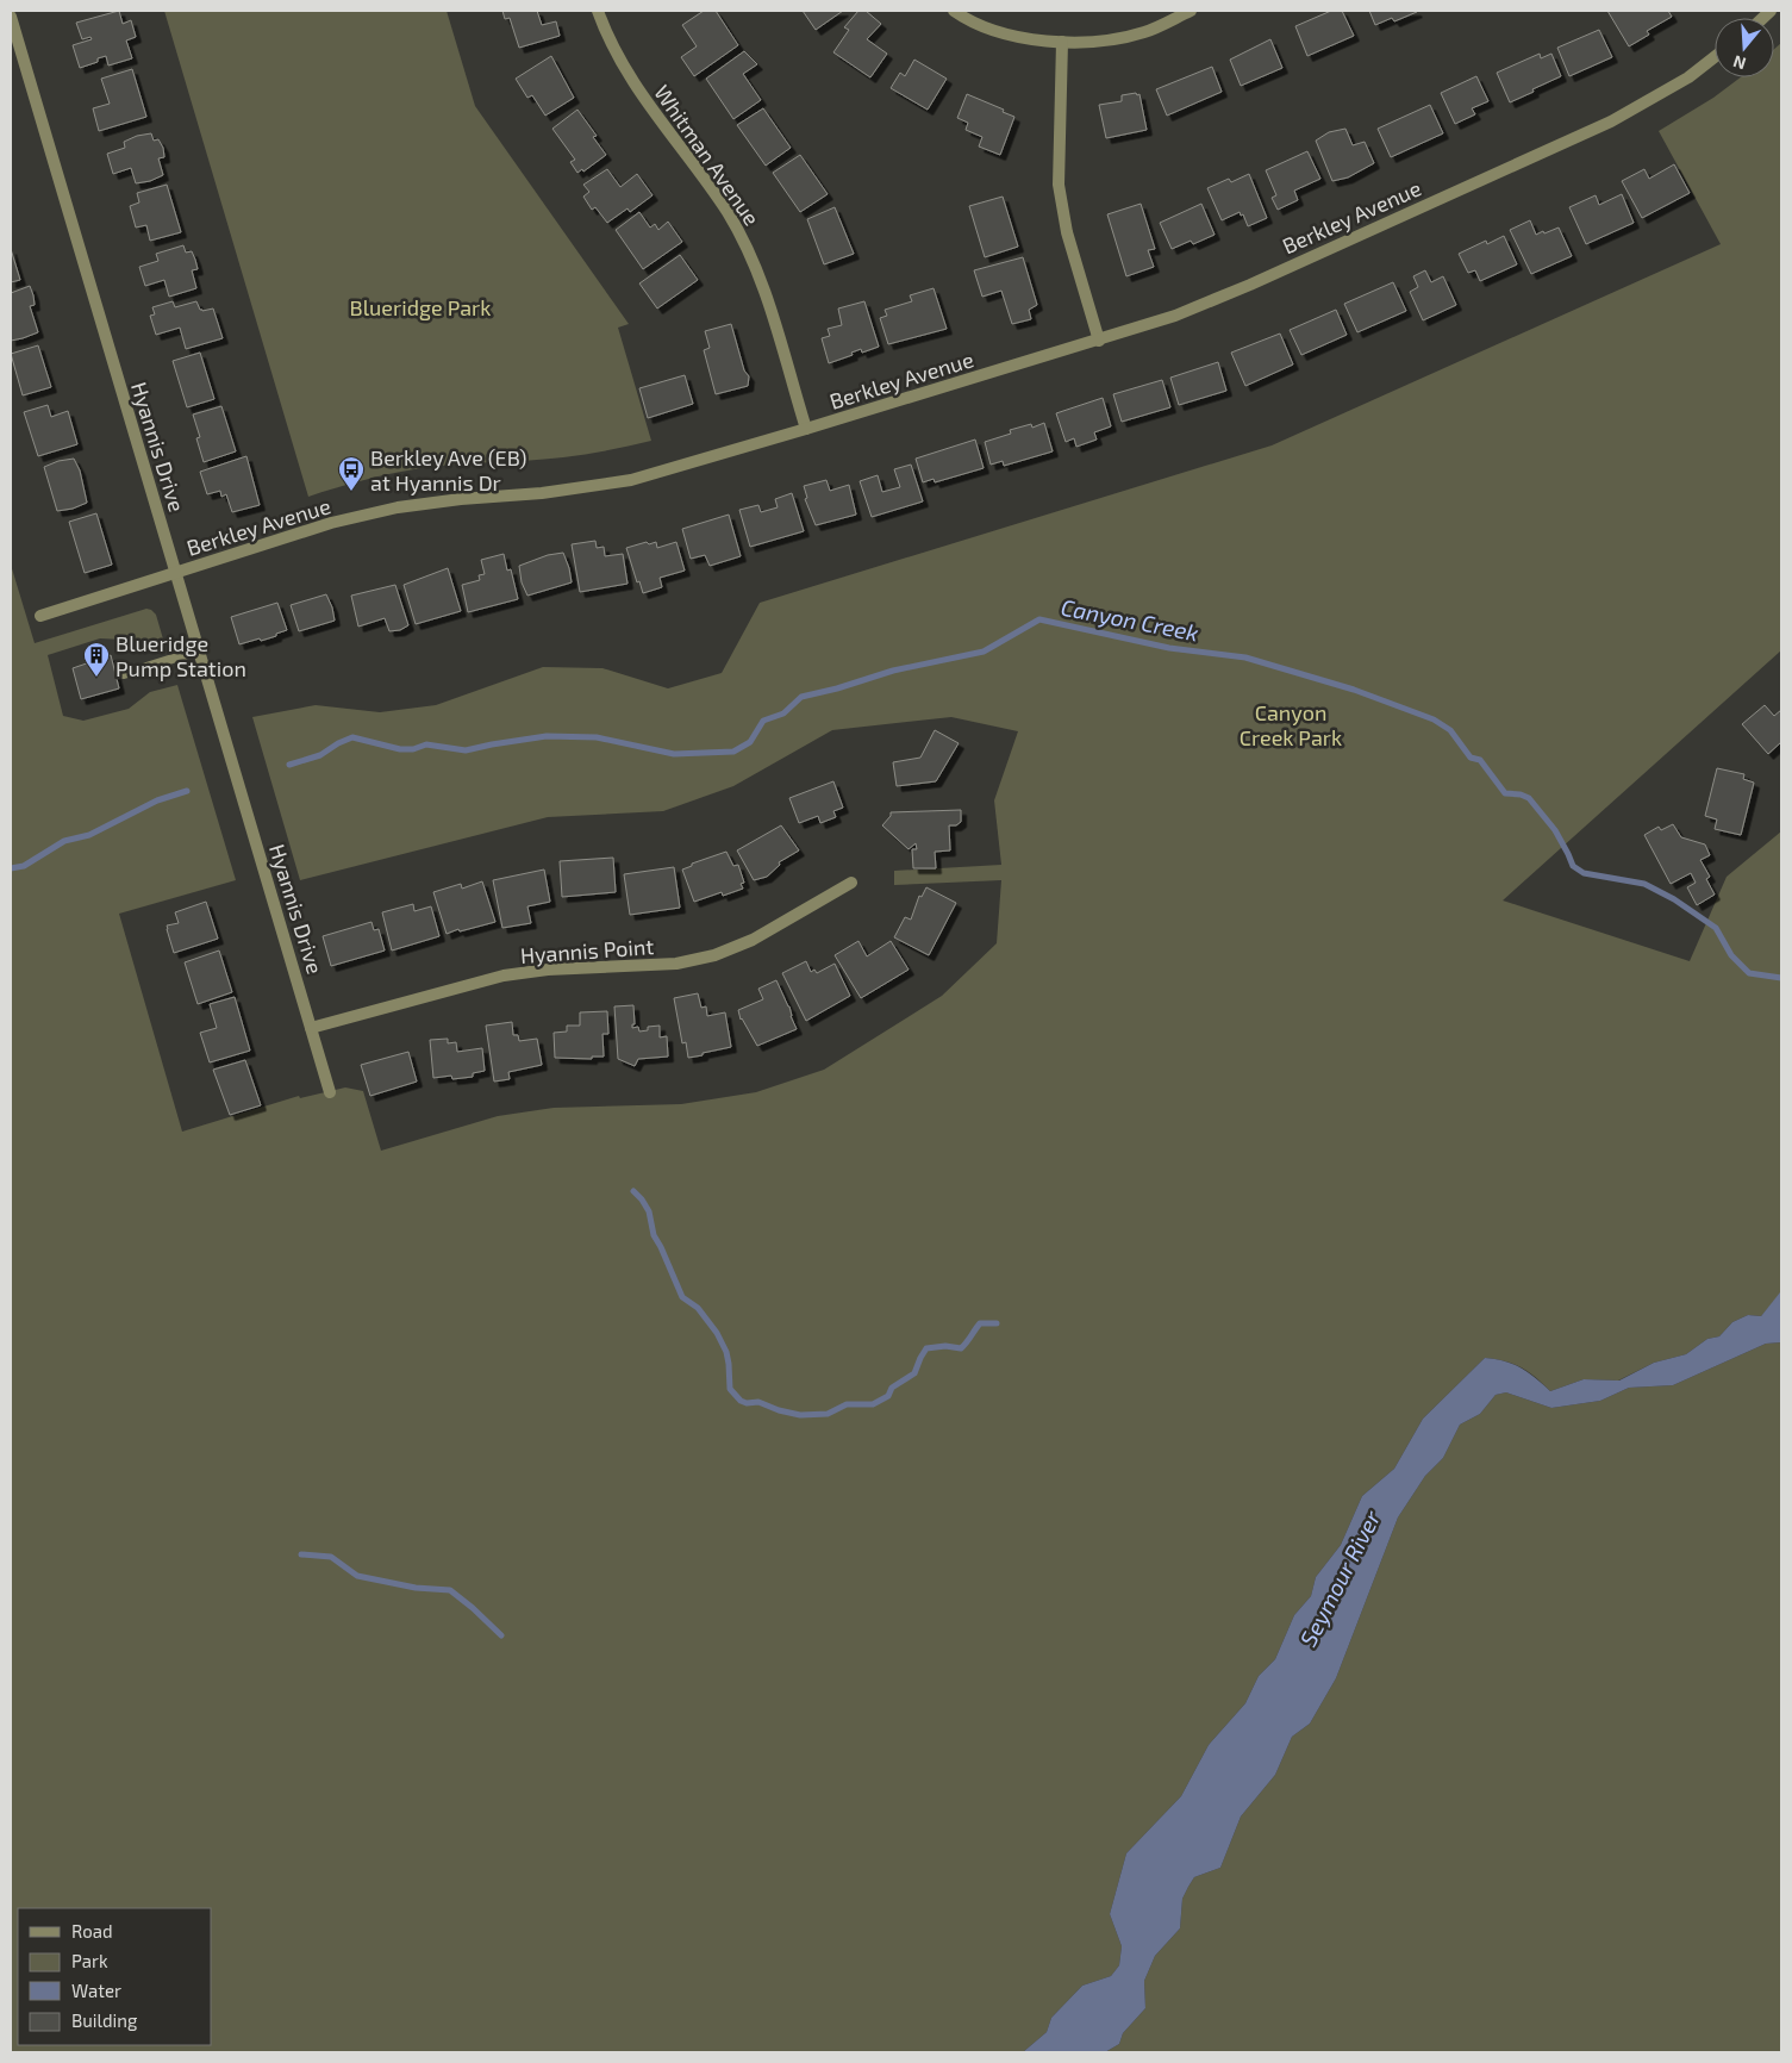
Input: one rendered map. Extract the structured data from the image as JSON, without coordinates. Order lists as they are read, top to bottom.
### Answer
{
  "streets": {
    "street": [
      "Whitman Avenue",
      "Berkley Avenue",
      "Hyannis Drive",
      "Hyannis Point"
    ]
  },
  "crossings": [
    ["Whitman Avenue", "Berkley Avenue"],
    ["Berkley Avenue", "Hyannis Drive"],
    ["Hyannis Drive", "Hyannis Point"]
  ],
  "water": ["Canyon Creek", "Seymour River"],
  "parks": ["Blueridge Park", "Canyon Creek Park"],
  "places": {
    "bus stop": ["Berkley Ave (EB) at Hyannis Dr"],
    "building": ["Blueridge Pump Station"]
  },
  "legend": [
    "Road",
    "Park",
    "Water",
    "Building"
  ],
  "north": "bottom"
}
